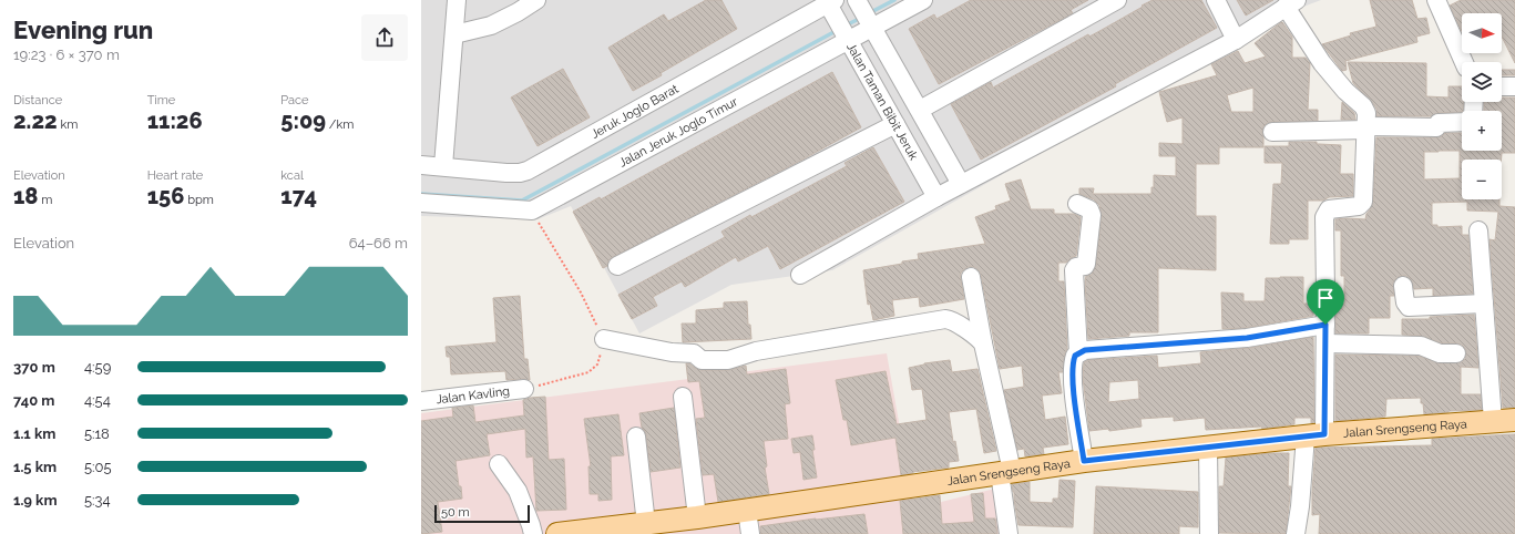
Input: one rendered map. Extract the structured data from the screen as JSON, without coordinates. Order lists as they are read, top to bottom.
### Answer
{
  "streets": {
    "main road": ["Jalan Srengseng Raya"],
    "street": [
      "Jalan Taman Bibit Jeruk",
      "Jeruk Joglo Barat",
      "Jalan Jeruk Joglo Timur",
      "Jalan Kavling"
    ]
  },
  "crossings": [
    ["Jalan Taman Bibit Jeruk", "Jeruk Joglo Barat"],
    ["Jalan Taman Bibit Jeruk", "Jalan Jeruk Joglo Timur"]
  ],
  "scale_bar": "50 m",
  "north": "right",
  "page": {
    "heading": ["Evening run", "19:23 · 6 × 370 m"],
    "map_buttons": ["+", "−"],
    "stats": [
      ["Distance", "2.22 km"],
      ["Time", "11:26"],
      ["Pace", "5:09 /km"],
      ["Elevation", "18 m"],
      ["Heart rate", "156 bpm"],
      ["kcal", "174"]
    ],
    "chart": ["Elevation", "64–66 m"],
    "list": [
      {
        "name": "370 m",
        "note": "4:59"
      },
      {
        "name": "740 m",
        "note": "4:54"
      },
      {
        "name": "1.1 km",
        "note": "5:18"
      },
      {
        "name": "1.5 km",
        "note": "5:05"
      },
      {
        "name": "1.9 km",
        "note": "5:34"
      }
    ],
    "scale": "50 m"
  }
}
